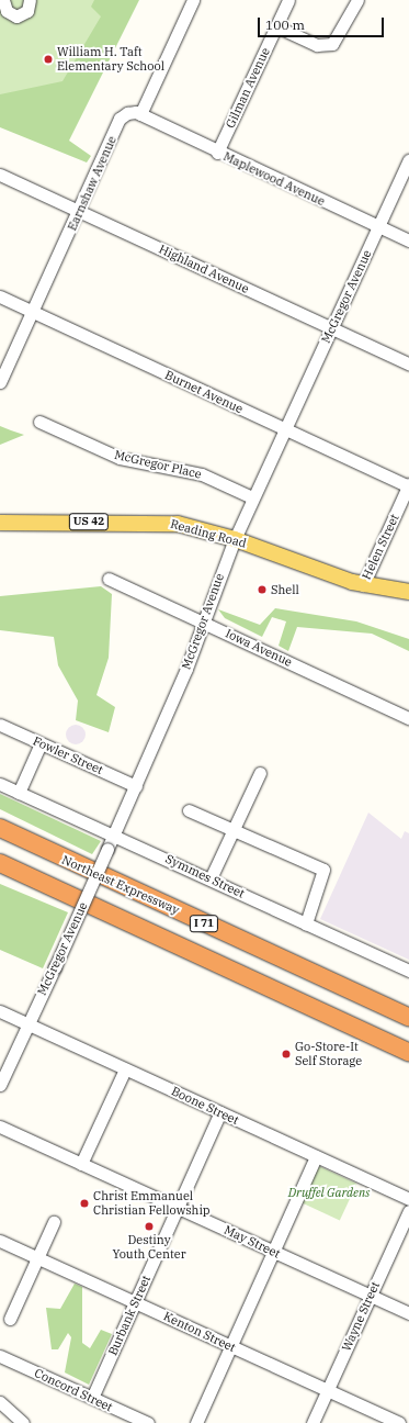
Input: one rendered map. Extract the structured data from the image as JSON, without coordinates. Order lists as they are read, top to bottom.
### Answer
{
  "streets": {
    "highway": ["Northeast Expressway", "I 71"],
    "main road": ["US 42", "Reading Road"],
    "street": [
      "Gilman Avenue",
      "Maplewood Avenue",
      "Earnshaw Avenue",
      "Highland Avenue",
      "McGregor Avenue",
      "Burnet Avenue",
      "McGregor Place",
      "Helen Street",
      "Iowa Avenue",
      "Fowler Street",
      "Symmes Street",
      "Boone Street",
      "May Street",
      "Burbank Street",
      "Wayne Street",
      "Kenton Street",
      "Concord Street"
    ]
  },
  "crossings": [
    ["Gilman Avenue", "Maplewood Avenue"],
    ["Maplewood Avenue", "Earnshaw Avenue"],
    ["Maplewood Avenue", "McGregor Avenue"],
    ["Earnshaw Avenue", "Highland Avenue"],
    ["Earnshaw Avenue", "Burnet Avenue"],
    ["Highland Avenue", "McGregor Avenue"],
    ["McGregor Avenue", "Burnet Avenue"],
    ["McGregor Avenue", "McGregor Place"],
    ["McGregor Avenue", "Reading Road"],
    ["McGregor Avenue", "Iowa Avenue"],
    ["McGregor Avenue", "Fowler Street"],
    ["McGregor Avenue", "Symmes Street"],
    ["McGregor Avenue", "Boone Street"],
    ["Burnet Avenue", "Helen Street"],
    ["Reading Road", "Helen Street"],
    ["Boone Street", "Burbank Street"],
    ["May Street", "Burbank Street"],
    ["May Street", "Wayne Street"],
    ["Burbank Street", "Kenton Street"],
    ["Burbank Street", "Concord Street"],
    ["Wayne Street", "Kenton Street"]
  ],
  "parks": ["Druffel Gardens"],
  "places": [
    "William H. Taft Elementary School",
    "Shell",
    "Go-Store-It Self Storage",
    "Christ Emmanuel Christian Fellowship",
    "Destiny Youth Center"
  ],
  "scale_bar": "100 m"
}
